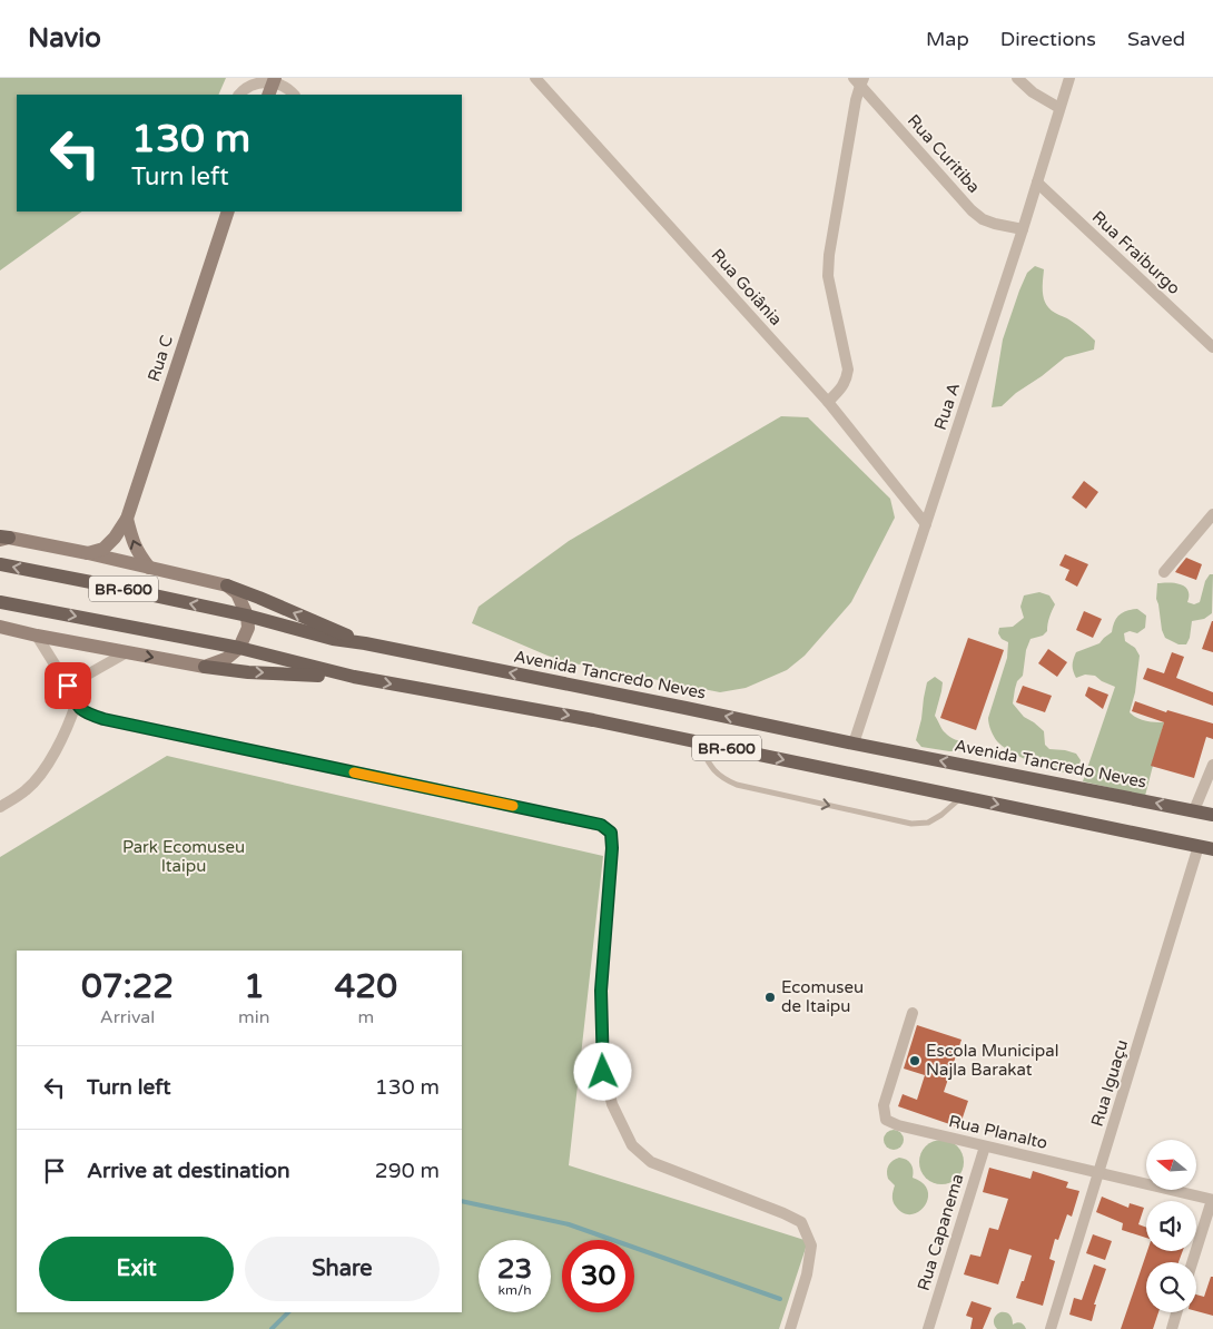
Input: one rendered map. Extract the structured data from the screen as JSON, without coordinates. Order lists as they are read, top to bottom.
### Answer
{
  "streets": {
    "main road": ["BR-600", "Avenida Tancredo Neves"],
    "street": [
      "Rua Curitiba",
      "Rua Fraiburgo",
      "Rua Goiânia",
      "Rua C",
      "Rua A",
      "Rua Iguaçu",
      "Rua Planalto",
      "Rua Capanema"
    ]
  },
  "crossings": [
    ["Rua Curitiba", "Rua A"],
    ["Rua Fraiburgo", "Rua A"],
    ["Rua Goiânia", "Rua A"],
    ["Rua A", "Avenida Tancredo Neves"],
    ["BR-600", "Rua Iguaçu"],
    ["Rua Iguaçu", "Rua Planalto"],
    ["Rua Planalto", "Rua Capanema"]
  ],
  "parks": ["Park Ecomuseu Itaipu"],
  "places": ["Ecomuseu de Itaipu", "Escola Municipal Najla Barakat"],
  "north": "left",
  "page": {
    "header": "Navio",
    "nav": ["Map", "Directions", "Saved"],
    "turn": ["130 m", "Turn left"],
    "eta": [
      "07:22",
      "Arrival",
      "1",
      "min",
      "420",
      "m"
    ],
    "list": [
      {
        "name": "Turn left",
        "value": "130 m"
      },
      {
        "name": "Arrive at destination",
        "value": "290 m"
      }
    ],
    "buttons": ["Exit", "Share"],
    "speed": "23 km/h",
    "limit": "30"
  }
}
